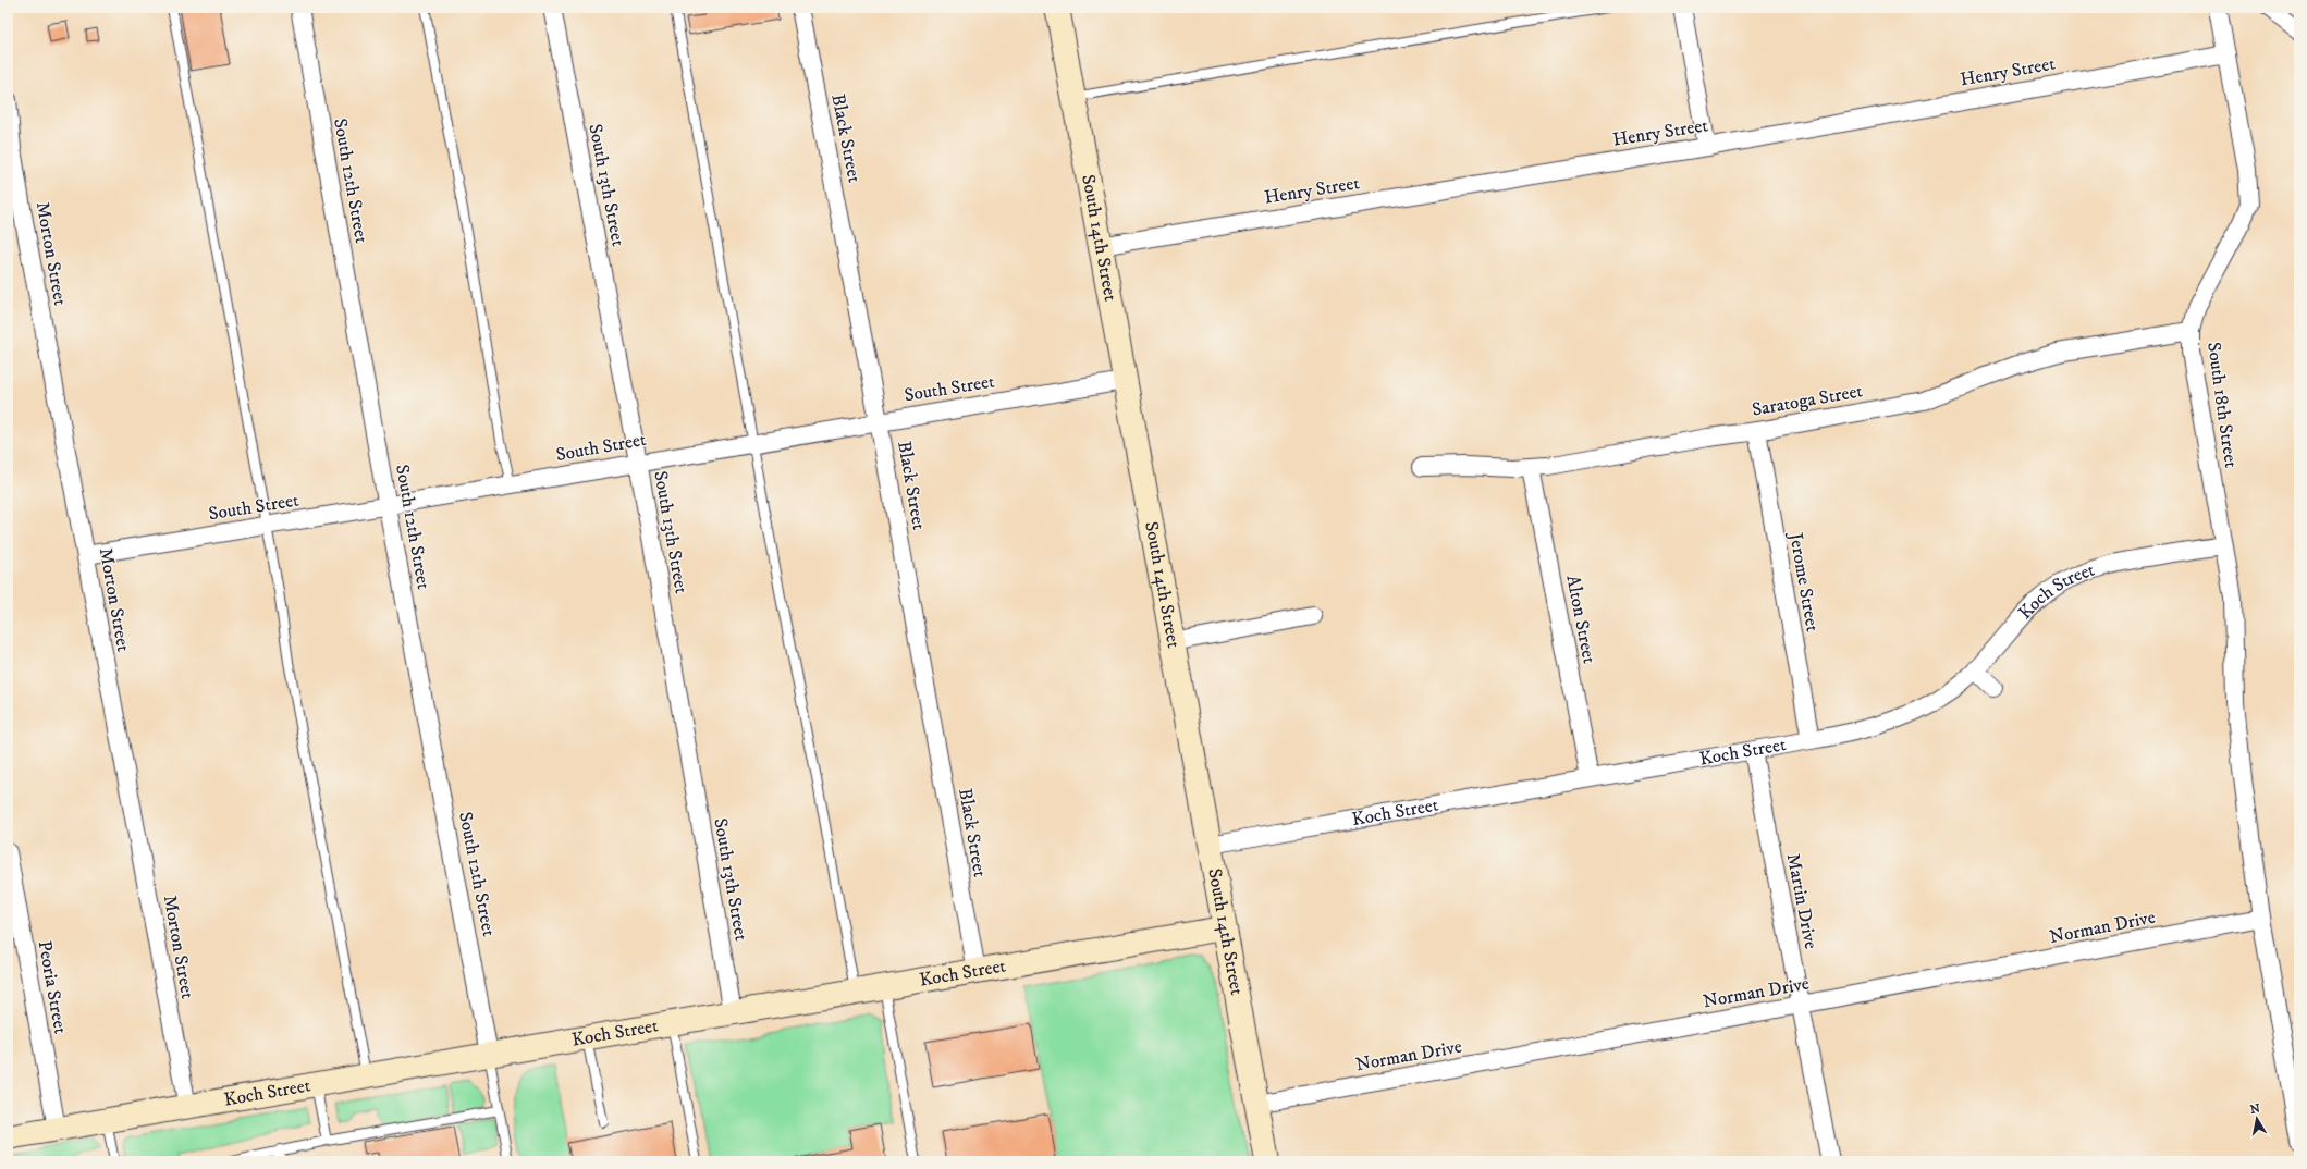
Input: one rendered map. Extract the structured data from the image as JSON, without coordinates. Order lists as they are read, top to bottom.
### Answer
{
  "streets": {
    "street": [
      "Henry Street",
      "Black Street",
      "South 12th Street",
      "South 13th Street",
      "South 14th Street",
      "Morton Street",
      "South Street",
      "Saratoga Street",
      "South 18th Street",
      "Jerome Street",
      "Koch Street",
      "Alton Street",
      "Martin Drive",
      "Norman Drive",
      "Peoria Street"
    ]
  },
  "crossings": [
    ["Henry Street", "South 14th Street"],
    ["Henry Street", "South 18th Street"],
    ["Black Street", "South Street"],
    ["Black Street", "Koch Street"],
    ["South 12th Street", "South Street"],
    ["South 12th Street", "Koch Street"],
    ["South 13th Street", "South Street"],
    ["South 13th Street", "Koch Street"],
    ["South 14th Street", "South Street"],
    ["South 14th Street", "Koch Street"],
    ["South 14th Street", "Norman Drive"],
    ["Morton Street", "South Street"],
    ["Morton Street", "Koch Street"],
    ["Saratoga Street", "South 18th Street"],
    ["Saratoga Street", "Jerome Street"],
    ["Saratoga Street", "Alton Street"],
    ["South 18th Street", "Koch Street"],
    ["South 18th Street", "Norman Drive"],
    ["Jerome Street", "Koch Street"],
    ["Koch Street", "Alton Street"],
    ["Koch Street", "Martin Drive"],
    ["Koch Street", "Peoria Street"],
    ["Martin Drive", "Norman Drive"]
  ],
  "north": "top"
}
